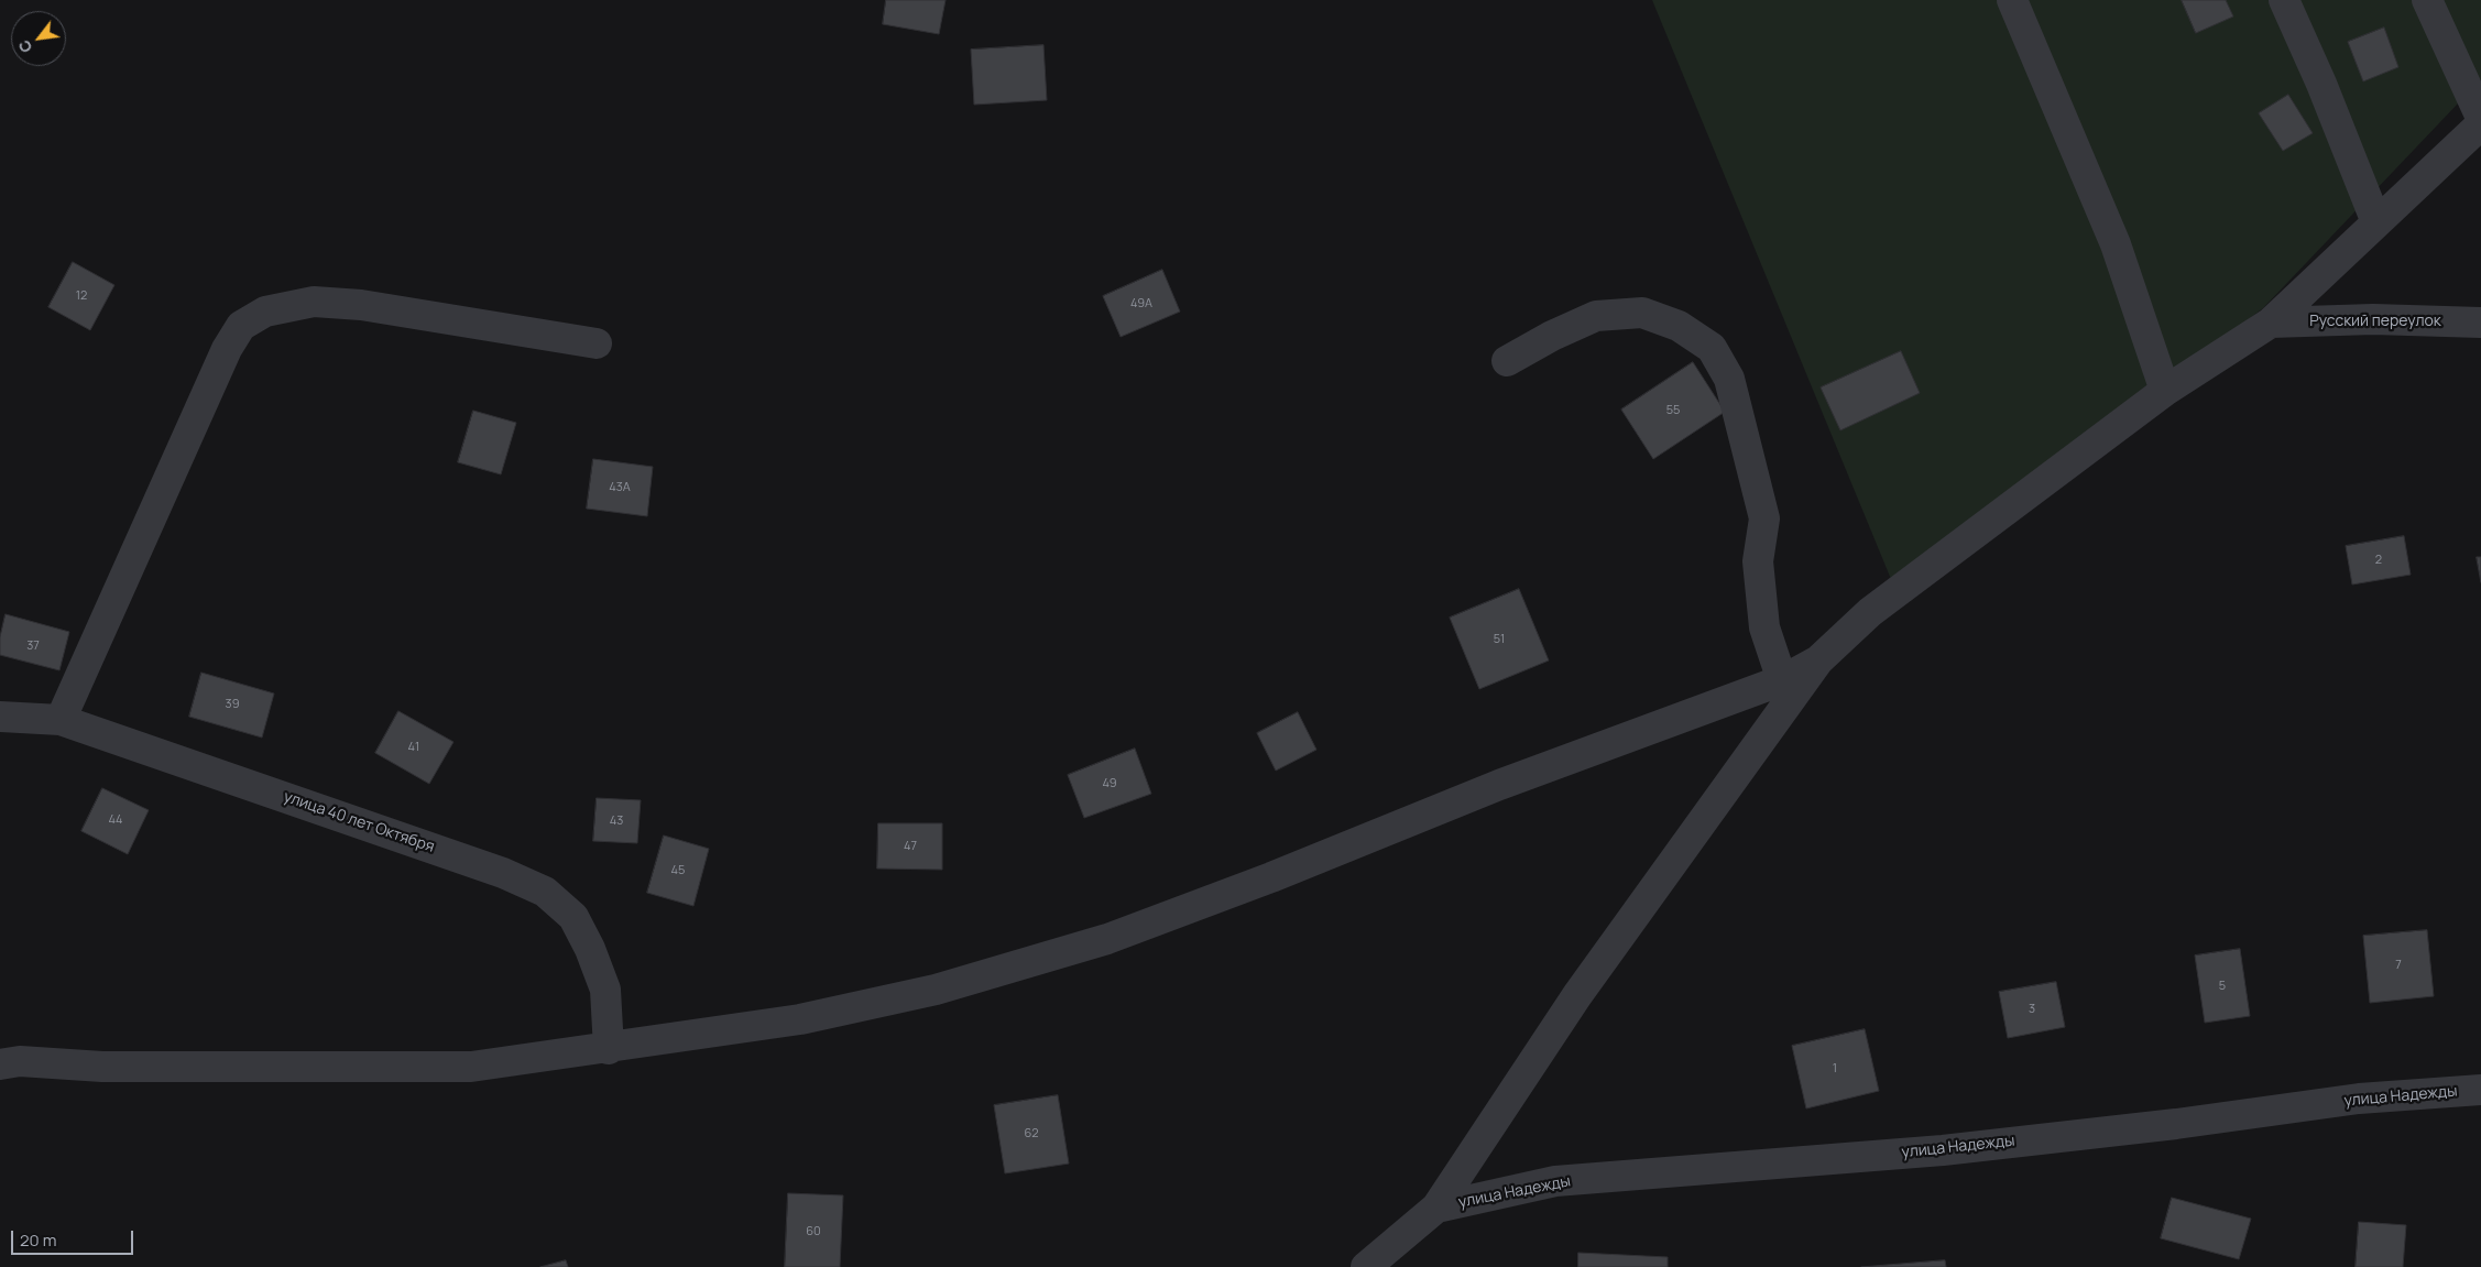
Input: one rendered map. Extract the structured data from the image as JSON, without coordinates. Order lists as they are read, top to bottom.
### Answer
{
  "streets": {
    "street": ["Русский переулок", "улица 40 лет Октября", "улица Надежды"]
  },
  "house_numbers": [
    "12",
    "49А",
    "55",
    "43А",
    "2",
    "51",
    "37",
    "39",
    "41",
    "49",
    "44",
    "43",
    "47",
    "45",
    "7",
    "5",
    "3",
    "1",
    "62",
    "60"
  ],
  "scale_bar": "20 m",
  "north": "bottom left"
}
